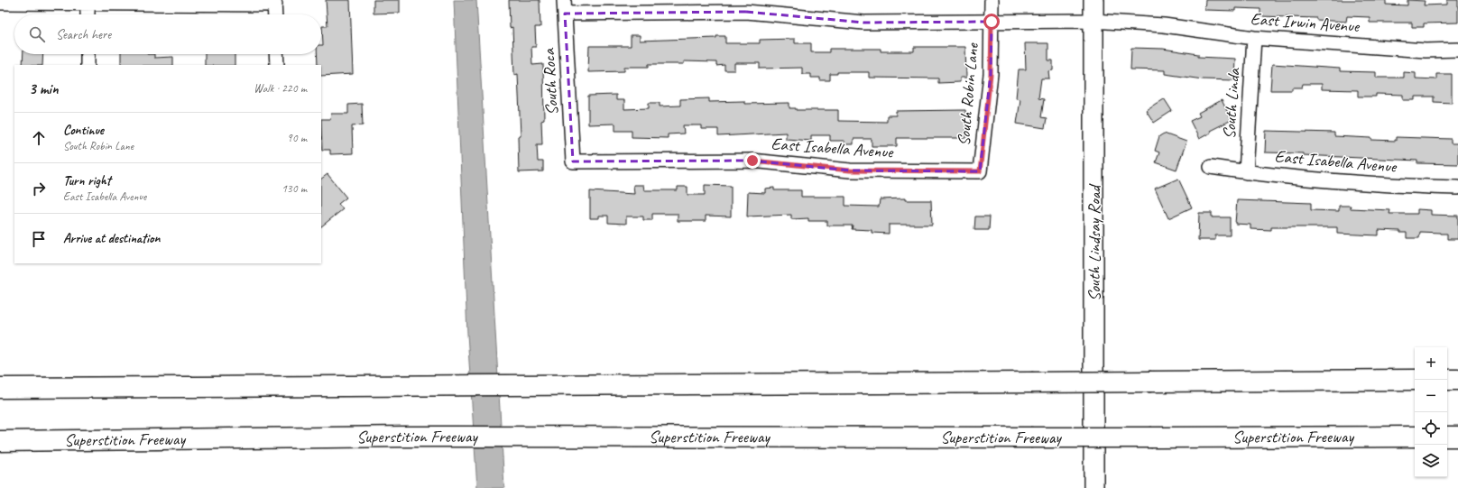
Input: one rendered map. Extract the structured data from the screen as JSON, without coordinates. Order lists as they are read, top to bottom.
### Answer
{
  "streets": {
    "highway": ["Superstition Freeway"],
    "main road": ["South Lindsay Road"],
    "street": [
      "East Irwin Avenue",
      "South Roca",
      "South Robin Lane",
      "South Linda",
      "East Isabella Avenue"
    ]
  },
  "crossings": [
    ["East Irwin Avenue", "South Roca"],
    ["East Irwin Avenue", "South Robin Lane"],
    ["East Irwin Avenue", "South Linda"],
    ["East Irwin Avenue", "South Lindsay Road"],
    ["South Roca", "East Isabella Avenue"],
    ["South Robin Lane", "East Isabella Avenue"],
    ["South Linda", "East Isabella Avenue"]
  ],
  "page": {
    "search": "Search here",
    "heading": ["3 min", "Walk · 220 m"],
    "list": [
      ["Continue", "South Robin Lane", "90 m"],
      ["Turn right", "East Isabella Avenue", "130 m"],
      "Arrive at destination"
    ],
    "map_buttons": ["+", "−"]
  }
}
